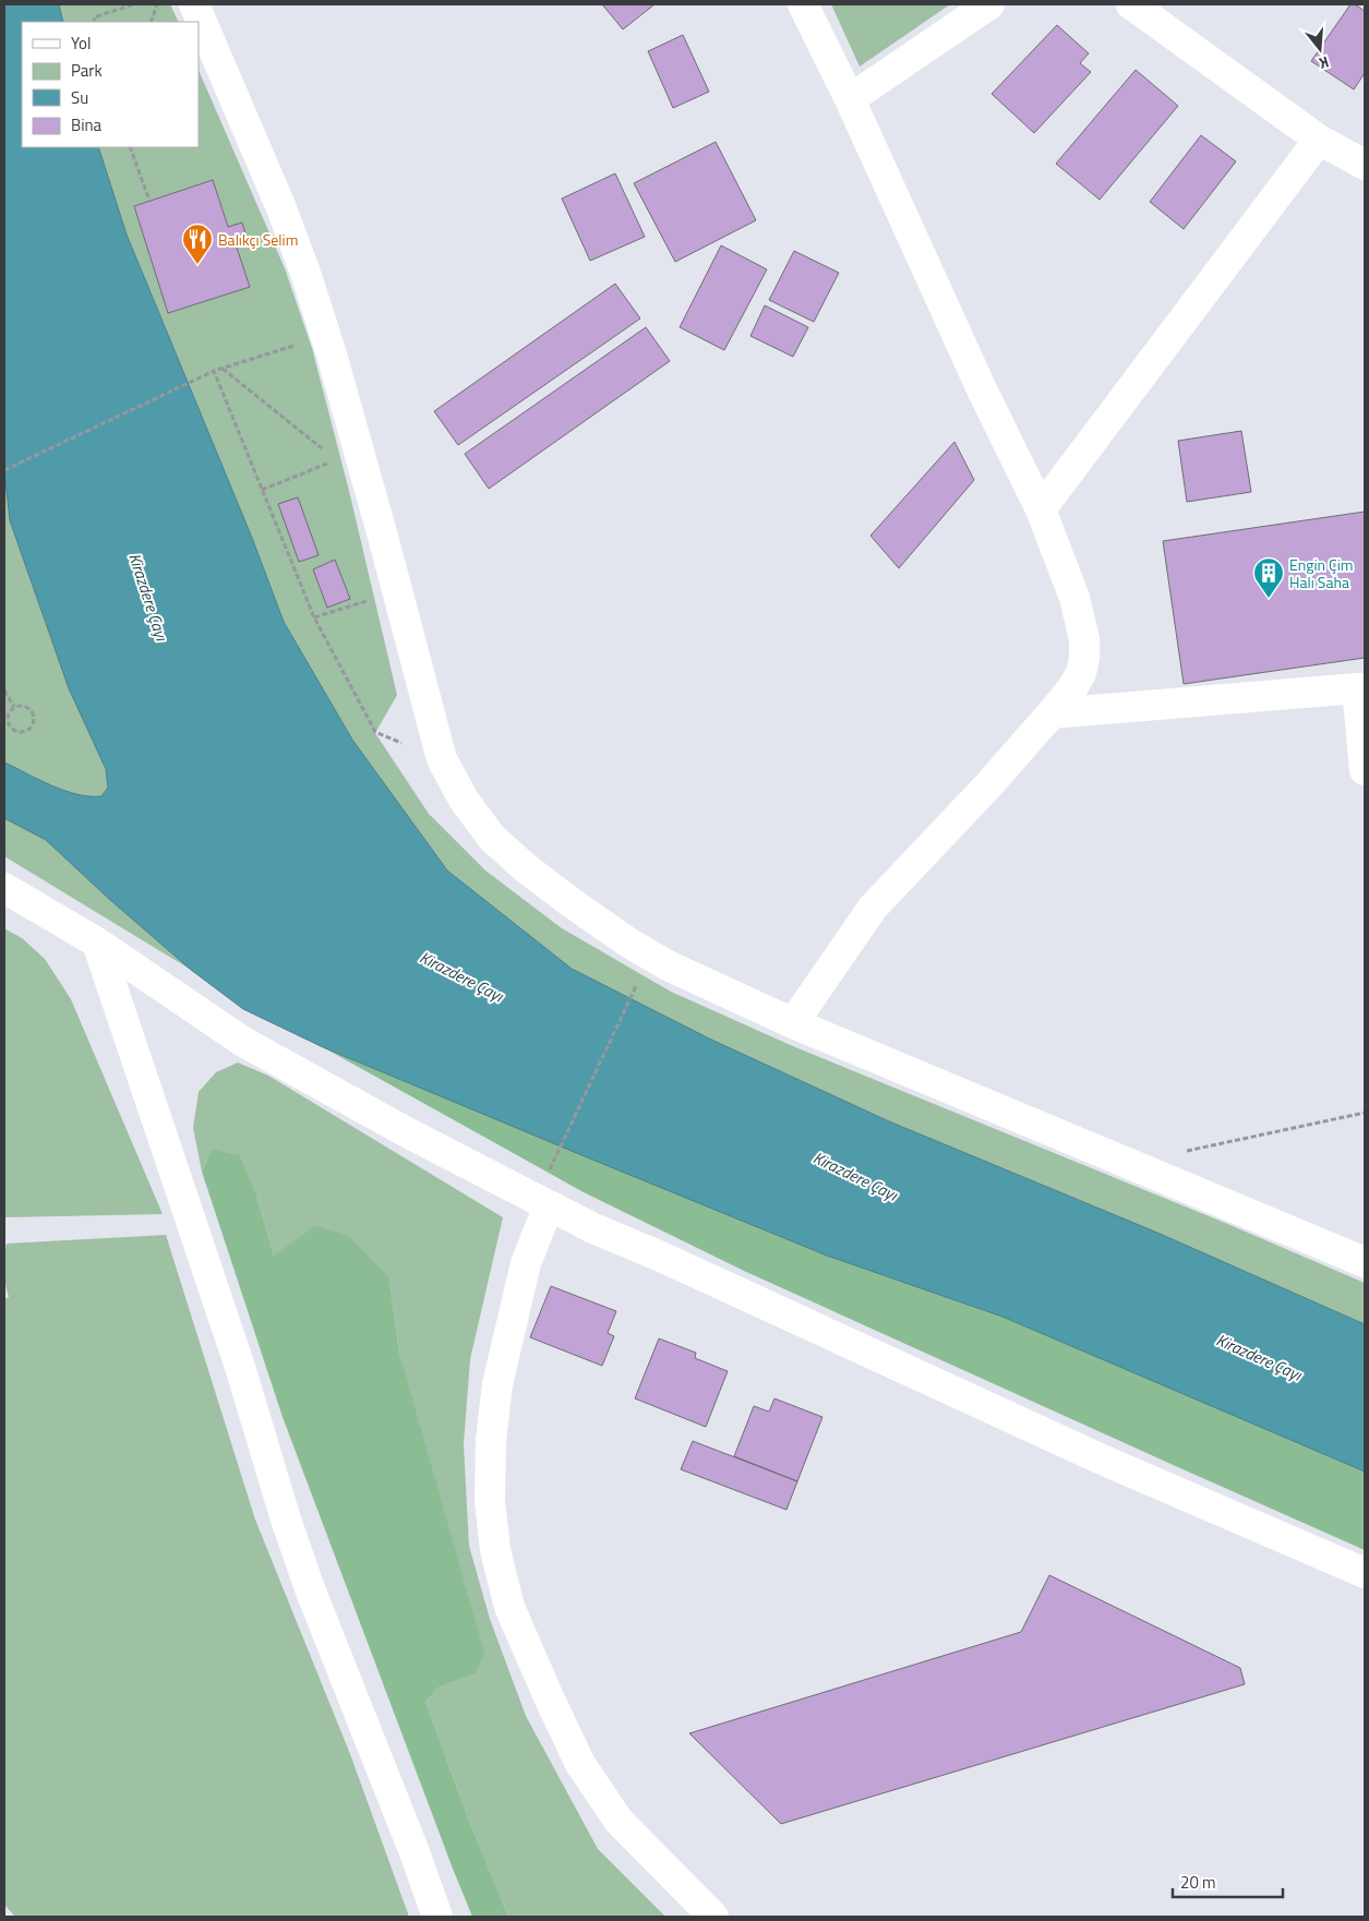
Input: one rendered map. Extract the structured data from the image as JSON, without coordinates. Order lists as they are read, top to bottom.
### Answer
{
  "water": ["Kirazdere Çayı"],
  "places": {
    "restaurant": ["Balıkçı Selim"],
    "building": ["Engin Çim Halı Saha"]
  },
  "legend": [
    "Yol",
    "Park",
    "Su",
    "Bina"
  ],
  "scale_bar": "20 m",
  "north": "bottom"
}
